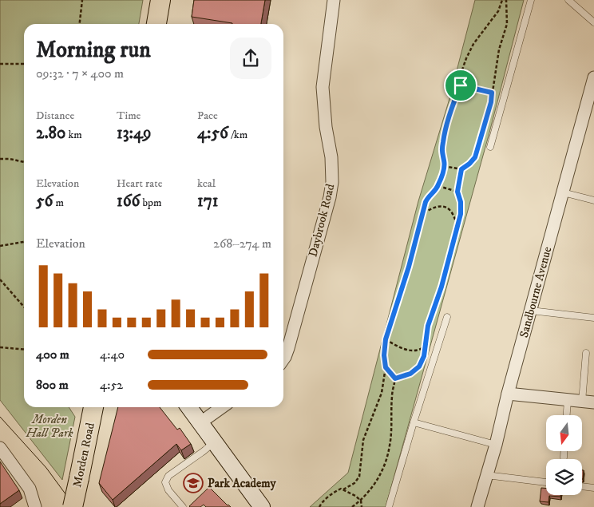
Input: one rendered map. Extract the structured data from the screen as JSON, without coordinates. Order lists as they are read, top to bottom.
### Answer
{
  "streets": {
    "highway": ["Morden Road"],
    "street": ["Daybrook Road", "Sandbourne Avenue"]
  },
  "parks": ["Morden Hall Park"],
  "places": {
    "school or university": ["Park Academy"]
  },
  "north": "bottom",
  "page": {
    "heading": ["Morning run", "09:32 · 7 × 400 m"],
    "stats": [
      ["Distance", "2.80 km"],
      ["Time", "13:49"],
      ["Pace", "4:56 /km"],
      ["Elevation", "56 m"],
      ["Heart rate", "166 bpm"],
      ["kcal", "171"]
    ],
    "chart": ["Elevation", "268–274 m"],
    "list": [
      {
        "name": "400 m",
        "note": "4:40"
      },
      {
        "name": "800 m",
        "note": "4:52"
      }
    ]
  }
}
